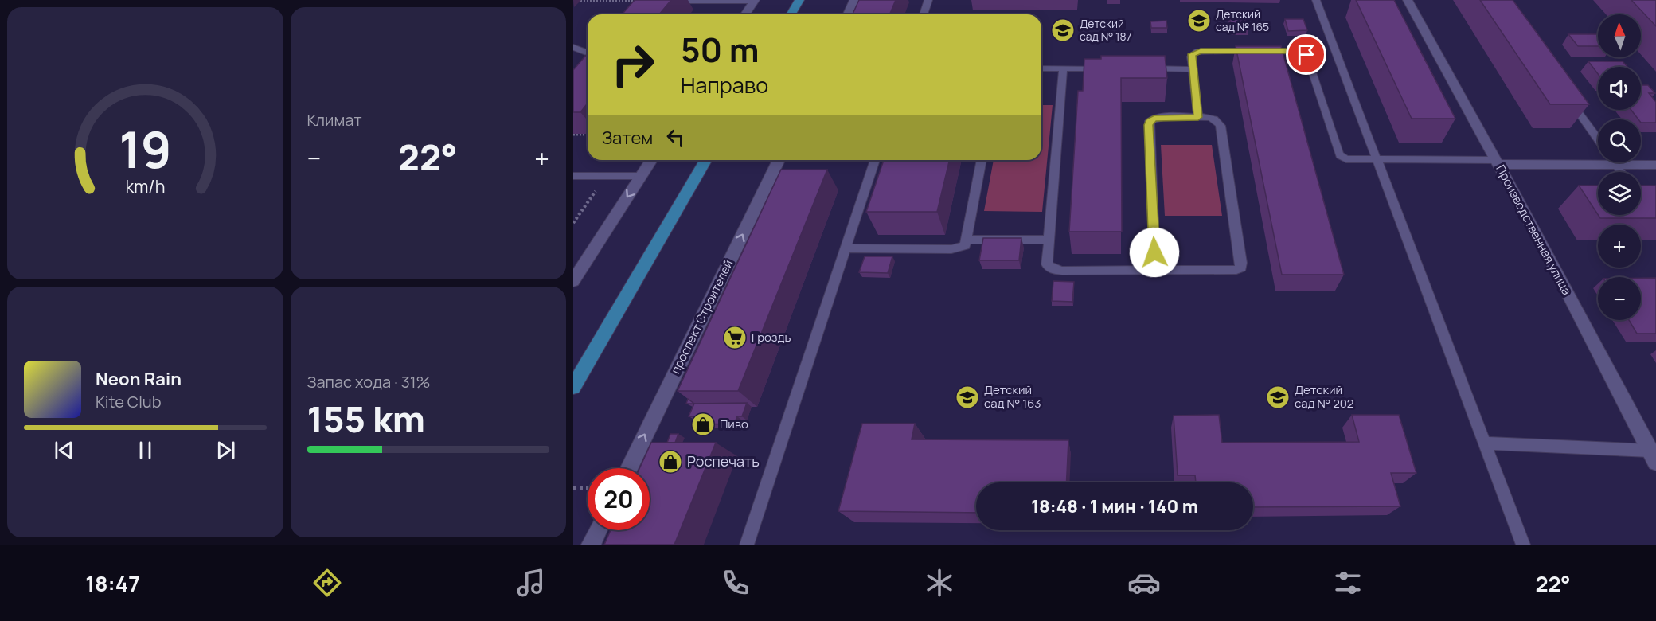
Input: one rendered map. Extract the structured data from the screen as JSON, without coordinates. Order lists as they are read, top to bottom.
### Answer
{
  "streets": {
    "street": ["Производственная улица", "проспект Строителей"]
  },
  "places": {
    "school or university": [
      "Детский сад № 165",
      "Детский сад № 187",
      "Детский сад № 163",
      "Детский сад № 202"
    ],
    "supermarket": ["Гроздь"],
    "shop": ["Пиво", "Роспечать"]
  },
  "north": "top",
  "page": {
    "tile": [
      "Климат",
      ["Запас хода · 31%", "155 km"]
    ],
    "map_buttons": ["+", "−"],
    "turn": ["50 m", "Направо"],
    "then": "Затем",
    "heat": ["−", "22°", "+"],
    "song": ["Neon Rain", "Kite Club"],
    "limit": "20",
    "trip": "18:48 · 1 мин · 140 m",
    "tabs": ["18:47", "22°"],
    "gauge": ["19", "km/h"]
  }
}
